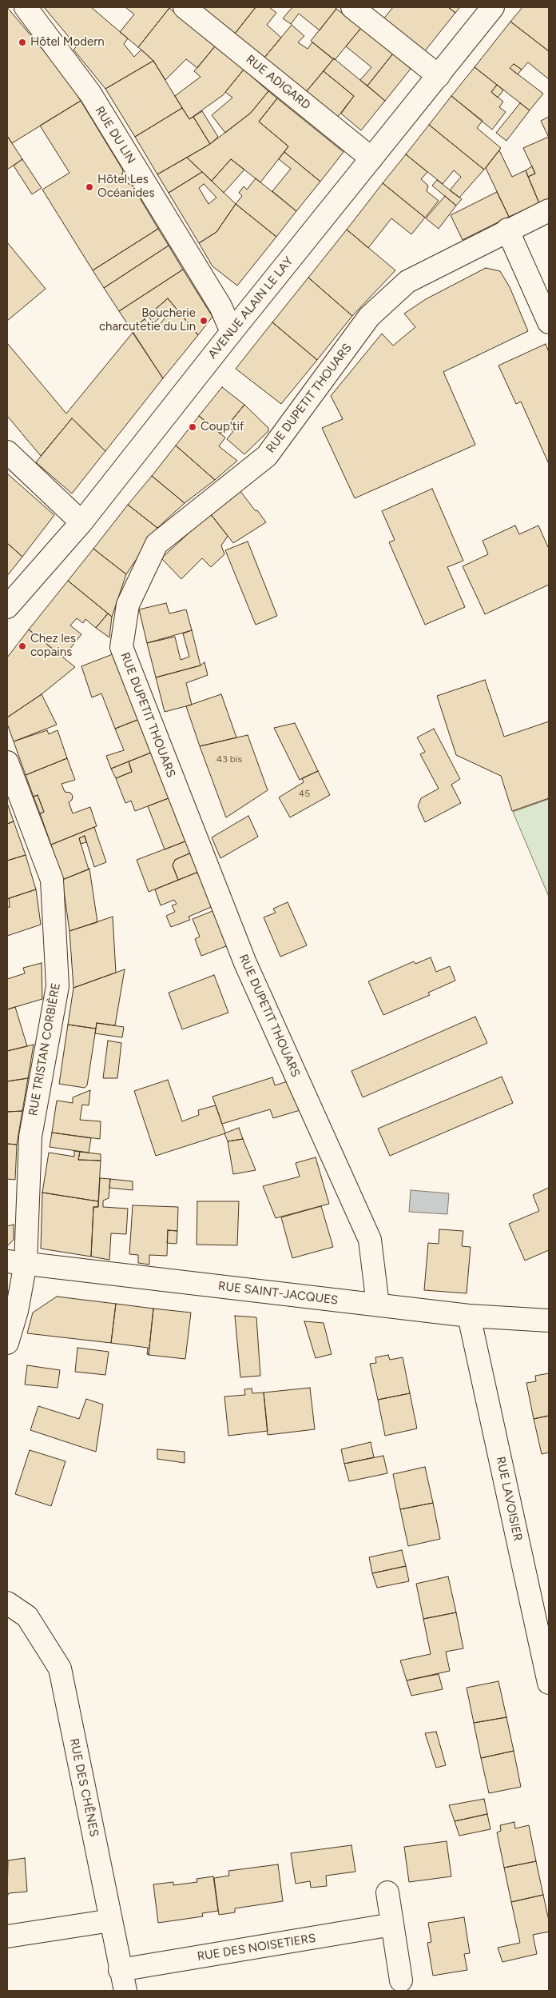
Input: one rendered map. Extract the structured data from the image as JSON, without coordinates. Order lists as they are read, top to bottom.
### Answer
{
  "streets": {
    "street": [
      "RUE ADIGARD",
      "RUE DU LIN",
      "AVENUE ALAIN LE LAY",
      "RUE DUPETIT THOUARS",
      "RUE TRISTAN CORBIÈRE",
      "RUE SAINT-JACQUES",
      "RUE LAVOISIER",
      "RUE DES CHÊNES",
      "RUE DES NOISETIERS"
    ]
  },
  "crossings": [
    ["RUE ADIGARD", "AVENUE ALAIN LE LAY"],
    ["RUE DU LIN", "AVENUE ALAIN LE LAY"],
    ["RUE DUPETIT THOUARS", "RUE SAINT-JACQUES"],
    ["RUE TRISTAN CORBIÈRE", "RUE SAINT-JACQUES"],
    ["RUE SAINT-JACQUES", "RUE LAVOISIER"],
    ["RUE DES CHÊNES", "RUE DES NOISETIERS"]
  ],
  "places": [
    "Hôtel Modern",
    "Hôtel Les Océanides",
    "Boucherie charcutetie du Lin",
    "Coup'tif",
    "Chez les copains"
  ],
  "house_numbers": ["43 bis", "45"]
}
